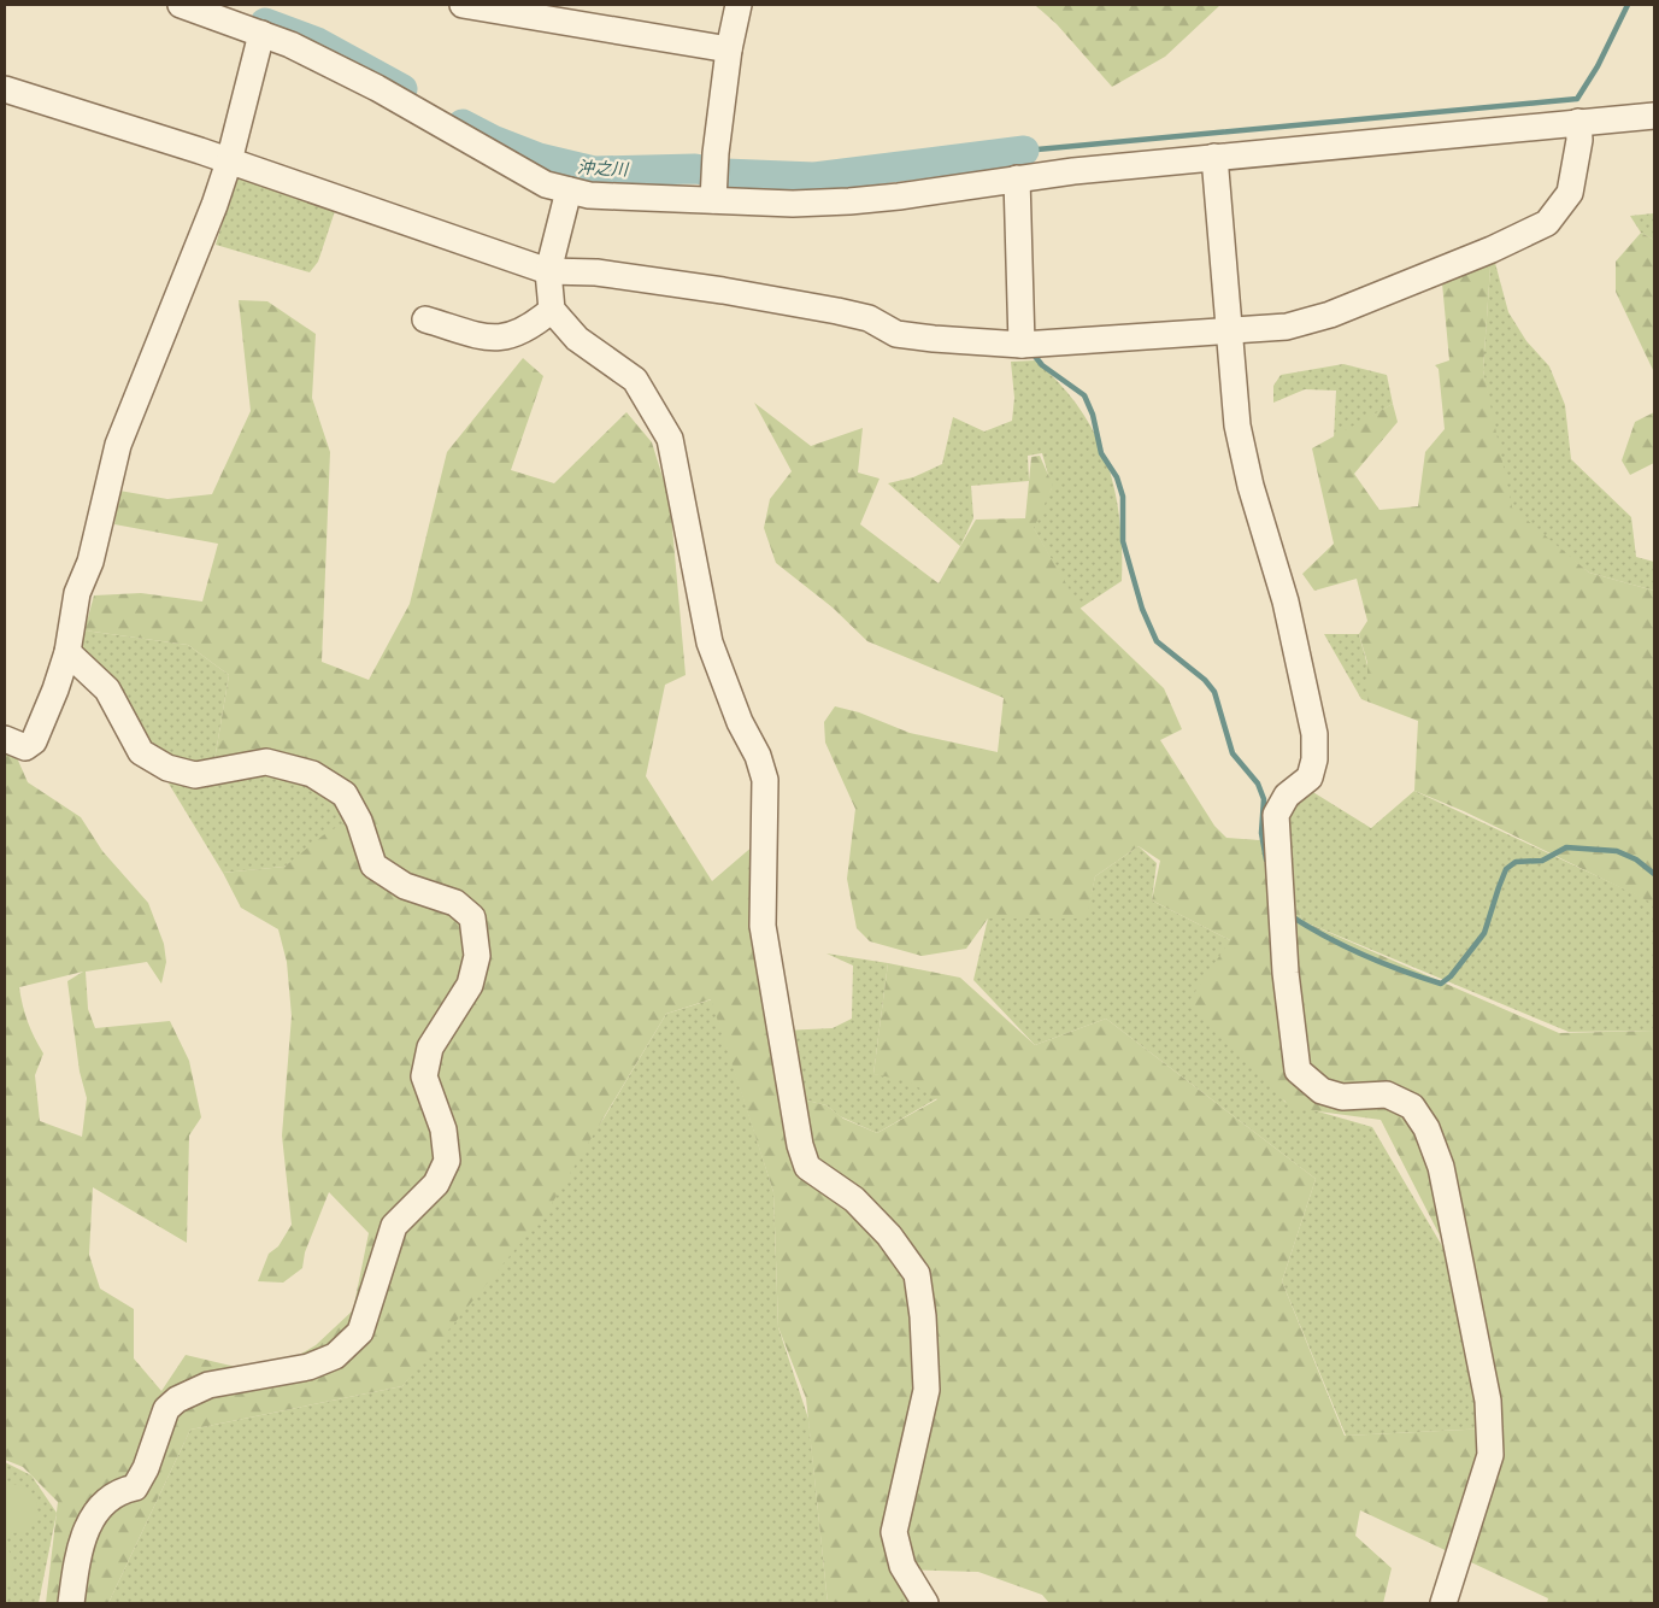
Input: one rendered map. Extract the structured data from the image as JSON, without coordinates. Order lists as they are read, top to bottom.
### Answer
{
  "water": ["沖之川"]
}
